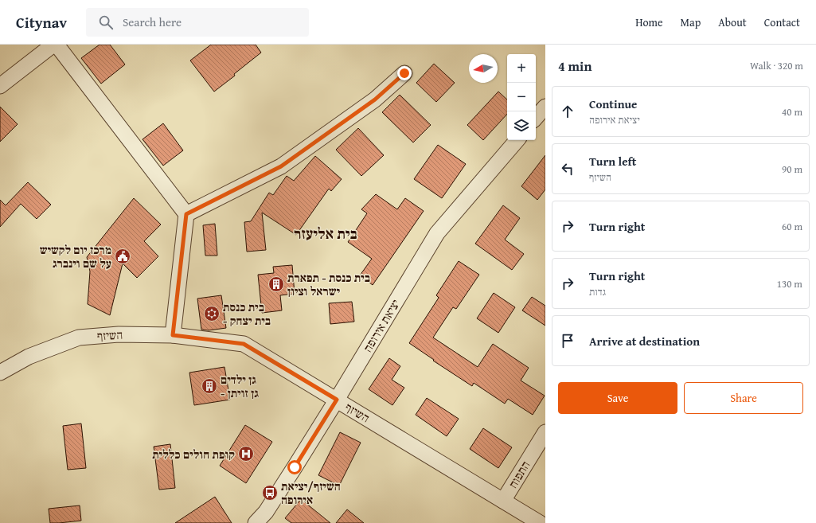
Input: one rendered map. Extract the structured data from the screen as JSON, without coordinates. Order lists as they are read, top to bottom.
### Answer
{
  "streets": {
    "street": ["יציאת אירופה", "השיזף", "התפוח"]
  },
  "crossings": [
    ["יציאת אירופה", "השיזף"],
    ["השיזף", "התפוח"]
  ],
  "districts": ["בית אליעזר"],
  "places": {
    "public building": ["מרכז יום לקשיש על שם וינברג"],
    "building": ["בית כנסת - תפארת ישראל וציון", "גן ילדים - גן זויתן"],
    "synagogue": ["בית כנסת - בית יצחק"],
    "hospital": ["קופת חולים כללית"],
    "bus stop": ["השיזף/יציאת אירופה"]
  },
  "north": "left",
  "page": {
    "header": "Citynav",
    "search": "Search here",
    "nav": [
      "Home",
      "Map",
      "About",
      "Contact"
    ],
    "heading": ["4 min", "Walk · 320 m"],
    "map_buttons": ["+", "−"],
    "list": [
      ["Continue", "יציאת אירופה", "40 m"],
      ["Turn left", "השיזף", "90 m"],
      ["Turn right", "60 m"],
      ["Turn right", "גדות", "130 m"],
      "Arrive at destination"
    ],
    "buttons": ["Save", "Share"]
  }
}
